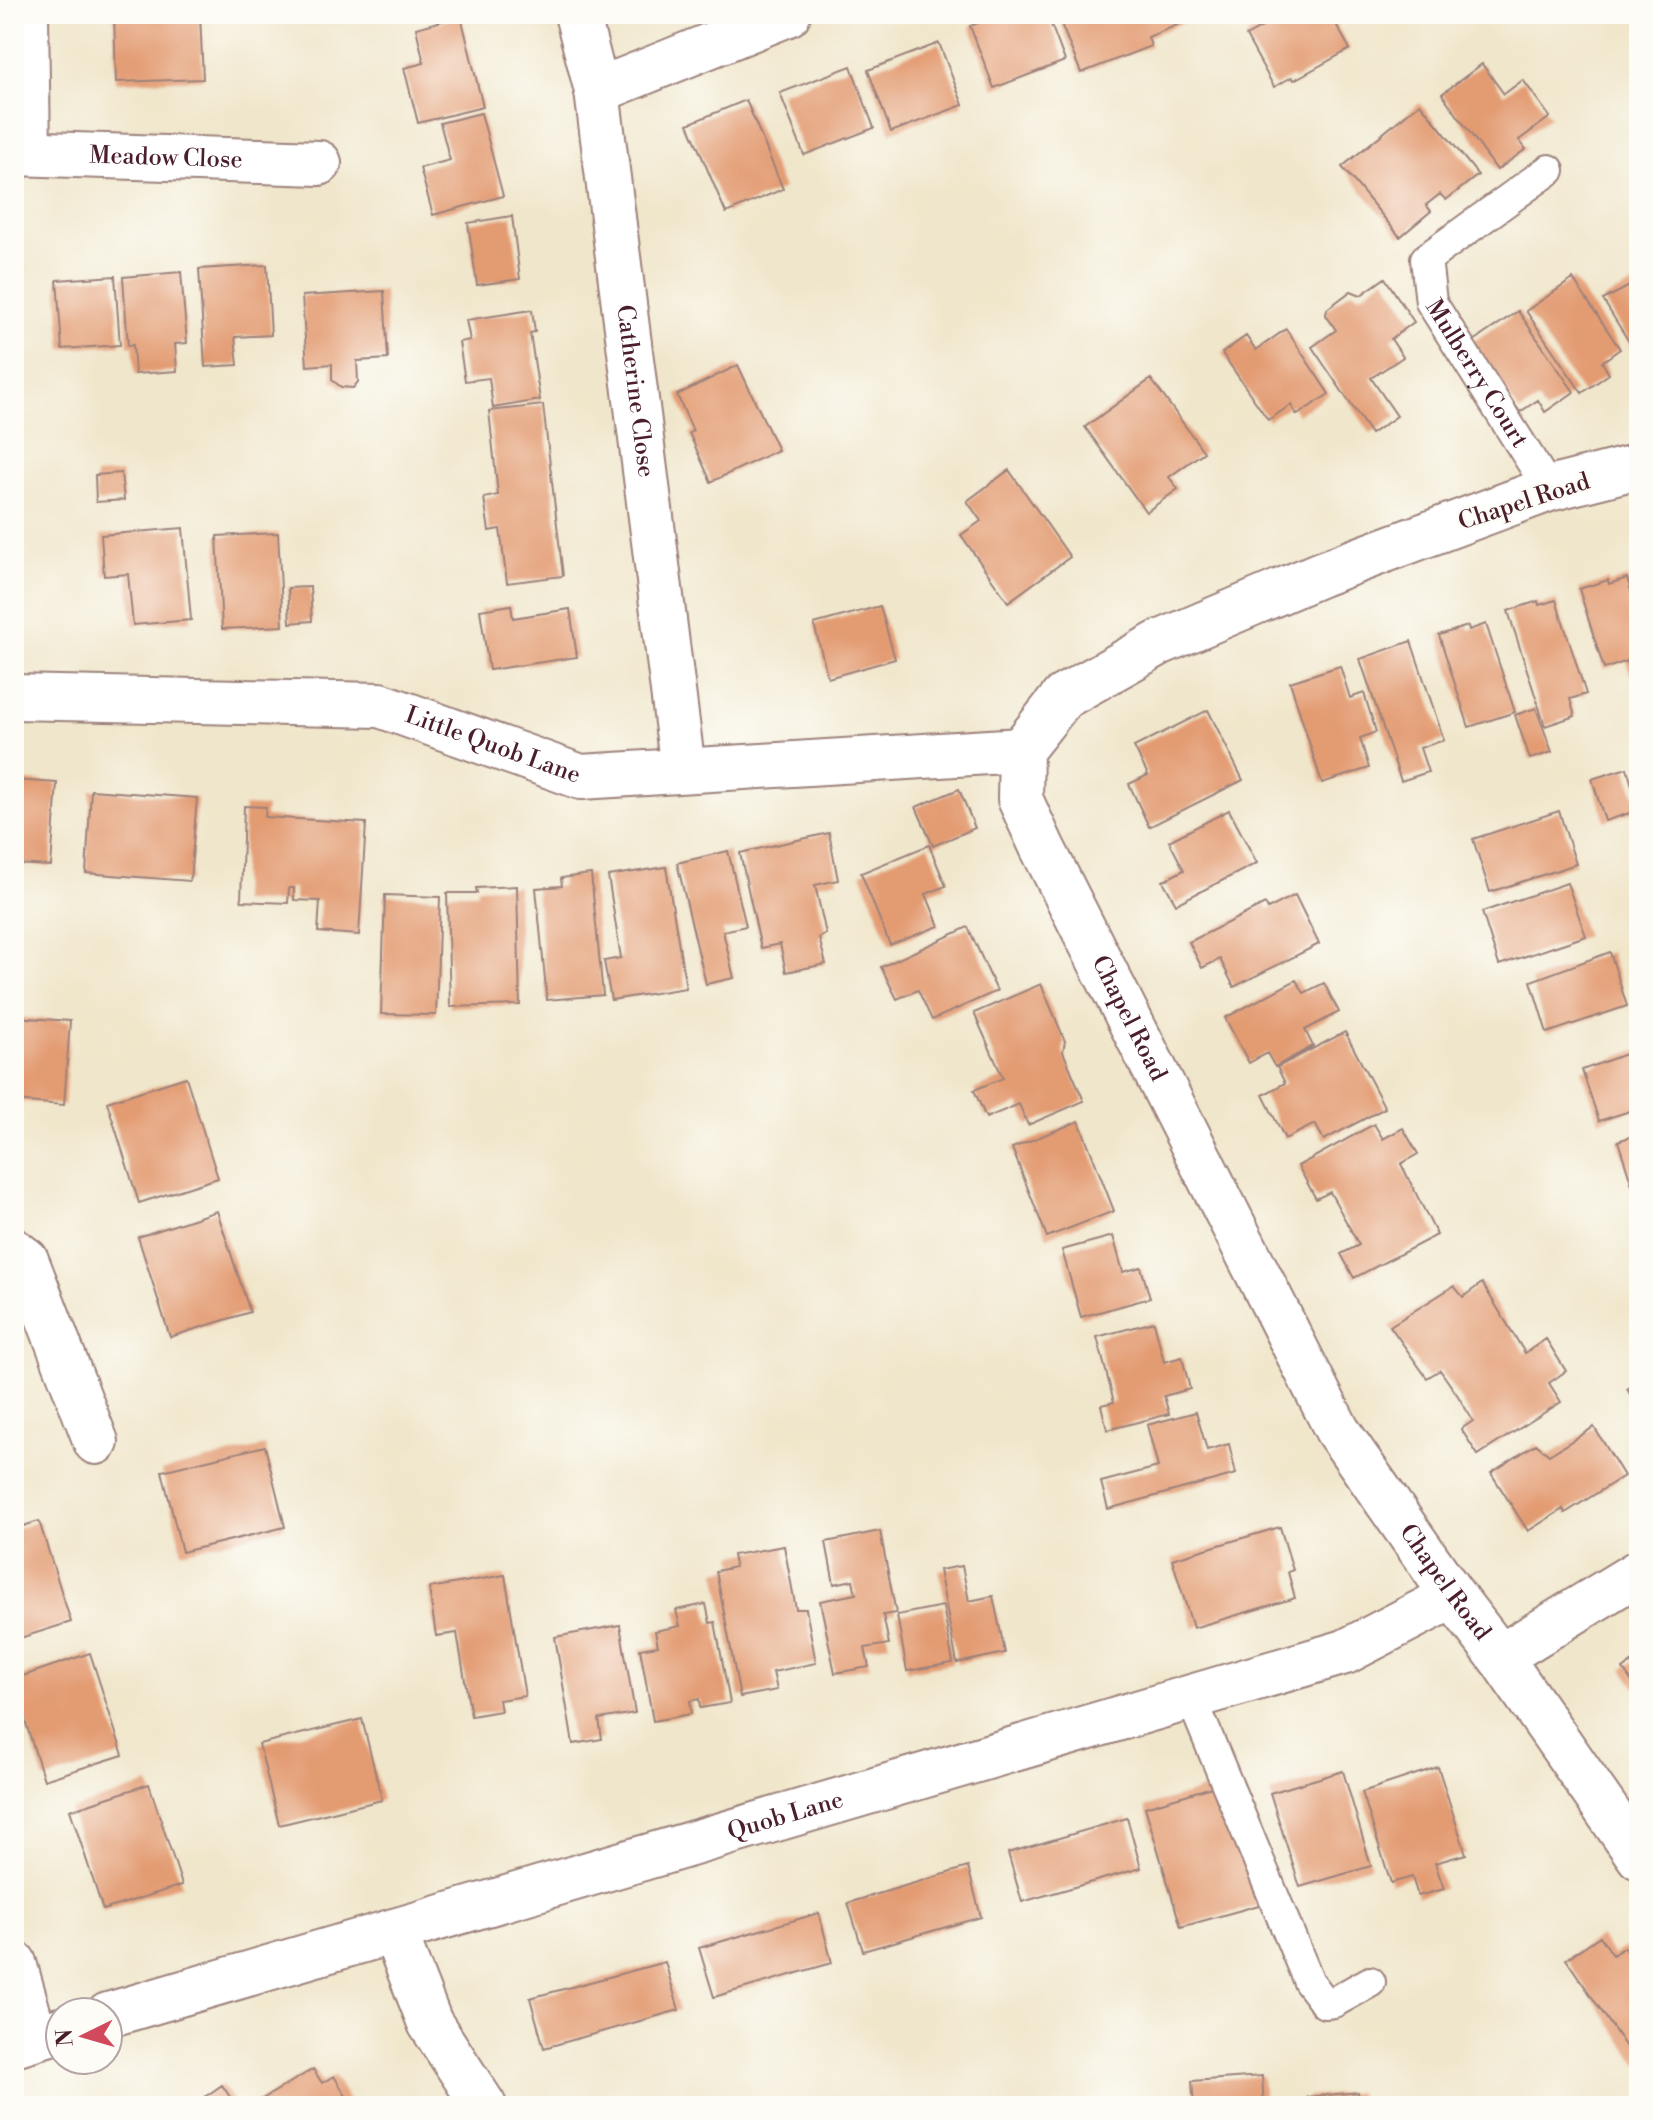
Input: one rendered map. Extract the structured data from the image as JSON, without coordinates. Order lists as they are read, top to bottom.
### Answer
{
  "streets": {
    "street": [
      "Meadow Close",
      "Catherine Close",
      "Chapel Road",
      "Little Quob Lane",
      "Quob Lane"
    ],
    "lane": ["Mulberry Court"]
  },
  "crossings": [
    ["Mulberry Court", "Chapel Road"],
    ["Catherine Close", "Little Quob Lane"],
    ["Chapel Road", "Little Quob Lane"],
    ["Chapel Road", "Quob Lane"]
  ],
  "north": "left"
}
